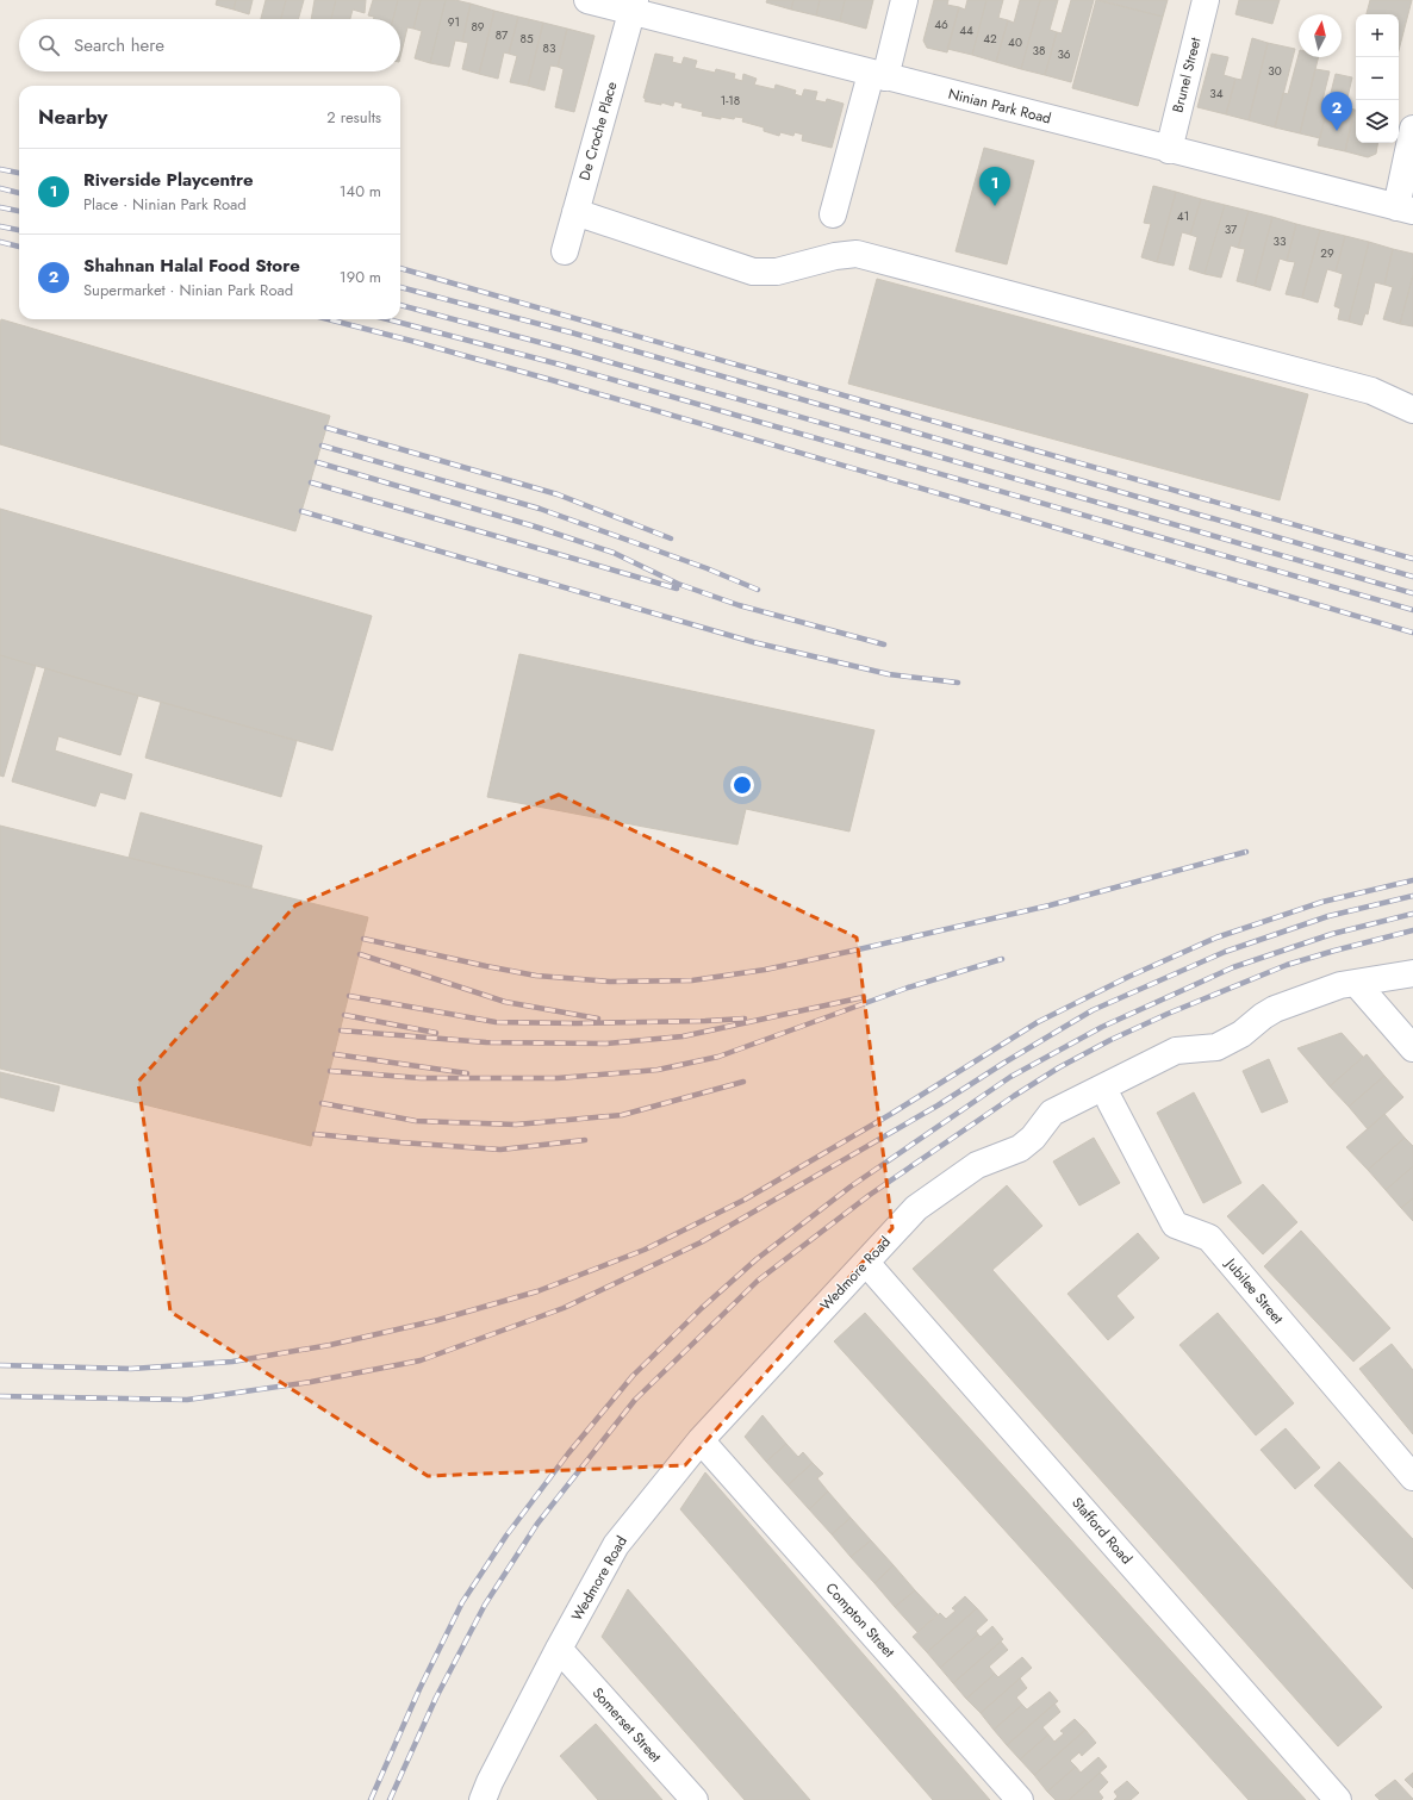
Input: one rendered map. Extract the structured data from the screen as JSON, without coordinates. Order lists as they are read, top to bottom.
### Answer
{
  "streets": {
    "street": [
      "Brunel Street",
      "Ninian Park Road",
      "De Croche Place",
      "Wedmore Road",
      "Jubilee Street",
      "Stafford Road",
      "Compton Street",
      "Somerset Street"
    ]
  },
  "crossings": [
    ["Brunel Street", "Ninian Park Road"],
    ["Ninian Park Road", "De Croche Place"],
    ["Wedmore Road", "Stafford Road"],
    ["Wedmore Road", "Compton Street"],
    ["Wedmore Road", "Somerset Street"]
  ],
  "house_numbers": [
    "91",
    "46",
    "89",
    "44",
    "87",
    "85",
    "42",
    "40",
    "83",
    "38",
    "36",
    "30",
    "34",
    "1-18",
    "41",
    "37",
    "33",
    "29"
  ],
  "north": "top",
  "page": {
    "map_buttons": ["+", "−"],
    "search": "Search here",
    "heading": ["Nearby", "2 results"],
    "pins": ["2", "1"],
    "list": [
      {
        "mark": "1",
        "name": "Riverside Playcentre",
        "note": "Place · Ninian Park Road",
        "value": "140 m"
      },
      {
        "mark": "2",
        "name": "Shahnan Halal Food Store",
        "note": "Supermarket · Ninian Park Road",
        "value": "190 m"
      }
    ]
  }
}
